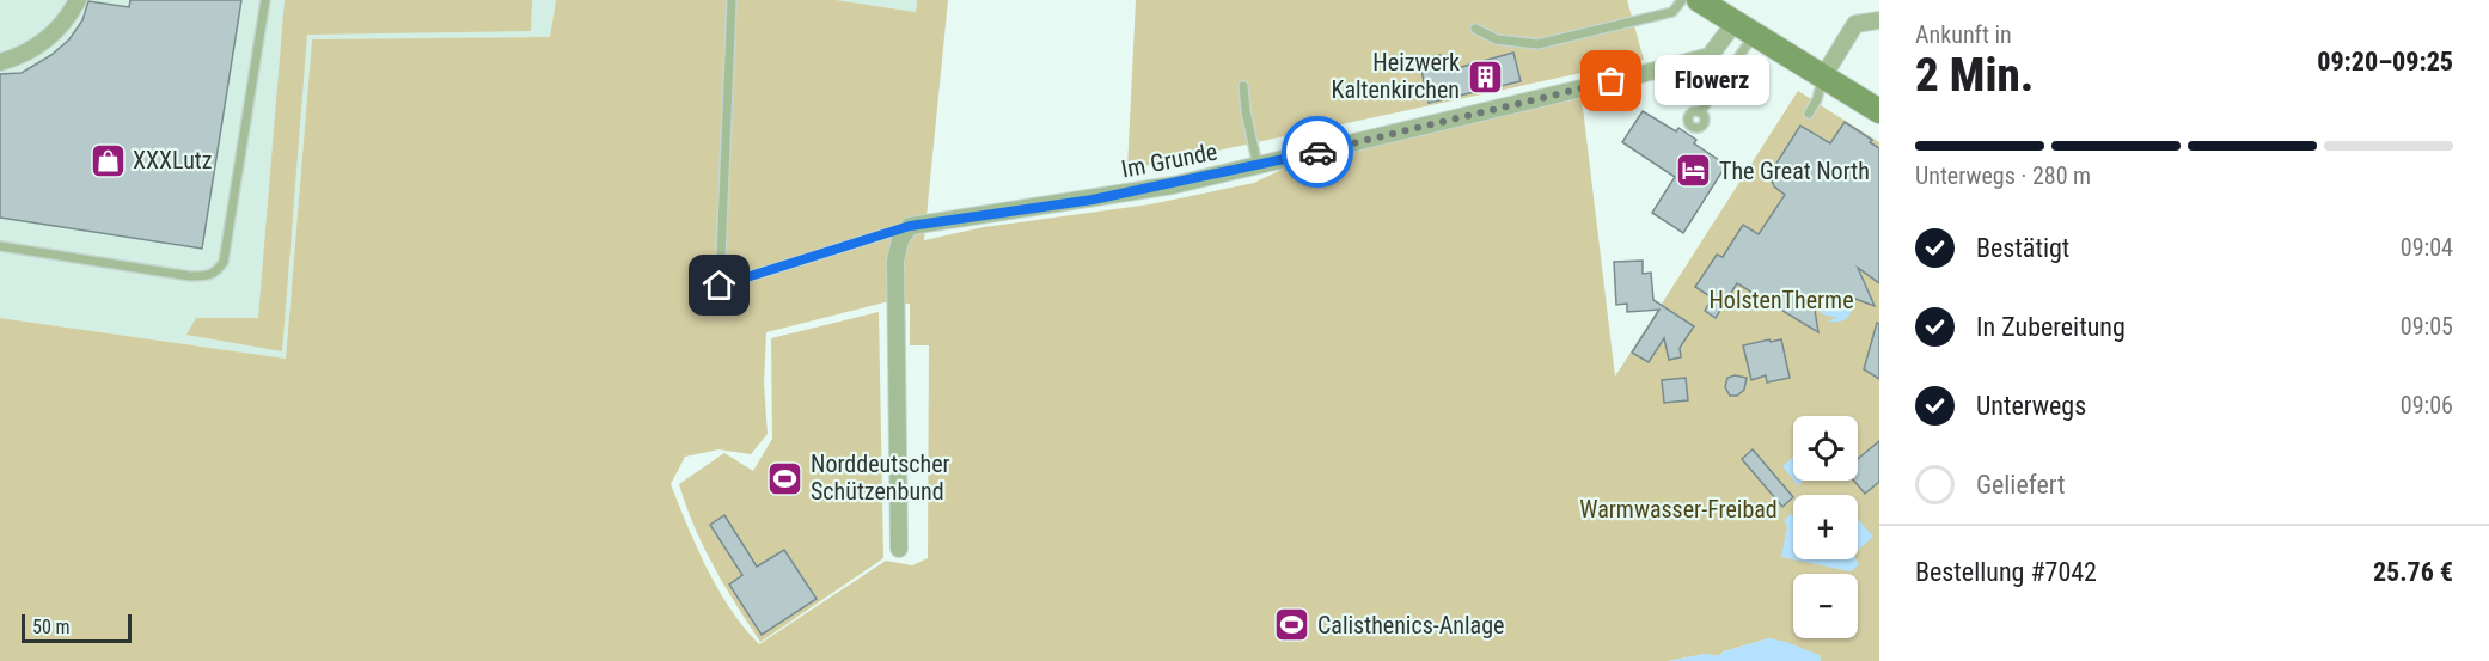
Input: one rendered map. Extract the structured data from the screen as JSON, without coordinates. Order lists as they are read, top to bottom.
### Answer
{
  "streets": {
    "street": ["Im Grunde"]
  },
  "parks": ["HolstenTherme", "Warmwasser-Freibad"],
  "places": {
    "building": ["Heizwerk Kaltenkirchen"],
    "other": ["Flowerz"],
    "shop": ["XXXLutz"],
    "hotel": ["The Great North"],
    "sports": ["Norddeutscher Schützenbund", "Calisthenics-Anlage"]
  },
  "scale_bar": "50 m",
  "page": {
    "heading": ["2 Min.", "Ankunft in", "09:20–09:25"],
    "panel": ["Bestellung #7042", "25.76 €"],
    "bubble": "Flowerz",
    "bar": "Unterwegs · 280 m",
    "list": [
      ["Bestätigt", "09:04"],
      ["In Zubereitung", "09:05"],
      ["Unterwegs", "09:06"],
      "Geliefert"
    ],
    "map_buttons": ["+", "−"],
    "scale": "50 m"
  }
}
